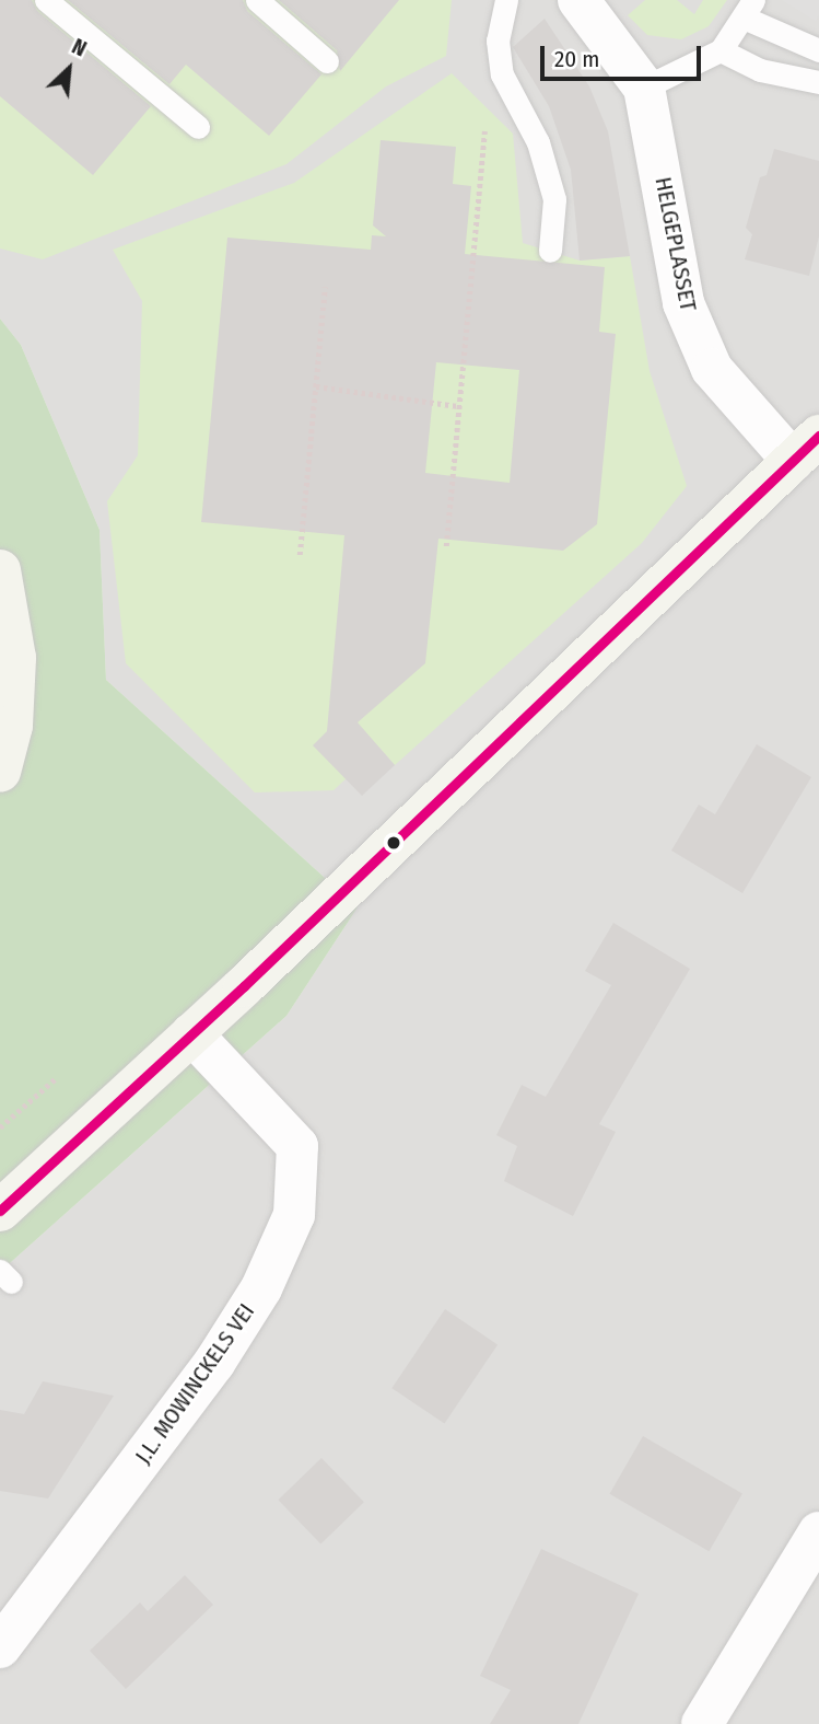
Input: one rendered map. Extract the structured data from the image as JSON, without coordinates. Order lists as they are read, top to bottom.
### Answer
{
  "streets": {
    "street": ["HELGEPLASSET", "J.L. MOWINCKELS VEI"]
  },
  "scale_bar": "20 m",
  "north": "top right"
}
